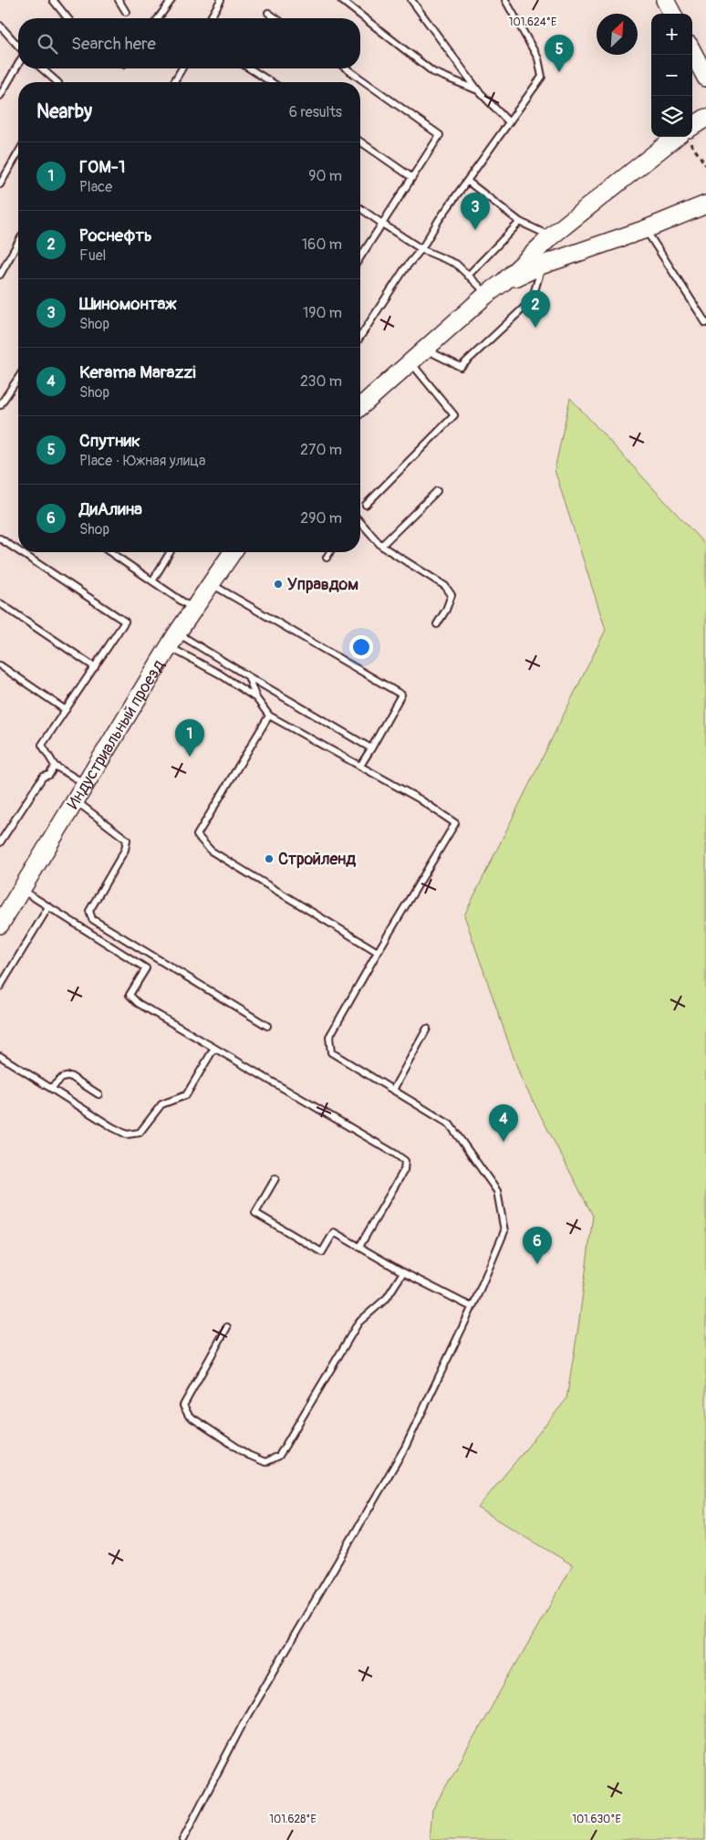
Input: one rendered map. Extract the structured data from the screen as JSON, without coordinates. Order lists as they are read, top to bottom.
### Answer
{
  "streets": {
    "street": ["Индустриальный проезд"]
  },
  "places": ["Управдом", "Стройленд"],
  "north": "top right",
  "page": {
    "map_buttons": ["+", "−"],
    "search": "Search here",
    "pins": [
      "5",
      "3",
      "2",
      "1",
      "4",
      "6"
    ],
    "heading": ["Nearby", "6 results"],
    "list": [
      {
        "mark": "1",
        "name": "ГОМ-1",
        "note": "Place",
        "value": "90 m"
      },
      {
        "mark": "2",
        "name": "Роснефть",
        "note": "Fuel",
        "value": "160 m"
      },
      {
        "mark": "3",
        "name": "Шиномонтаж",
        "note": "Shop",
        "value": "190 m"
      },
      {
        "mark": "4",
        "name": "Kerama Marazzi",
        "note": "Shop",
        "value": "230 m"
      },
      {
        "mark": "5",
        "name": "Спутник",
        "note": "Place · Южная улица",
        "value": "270 m"
      },
      {
        "mark": "6",
        "name": "ДиАлина",
        "note": "Shop",
        "value": "290 m"
      }
    ]
  },
  "coordinates": ["101.624°E", "101.628°E", "101.630°E"]
}
